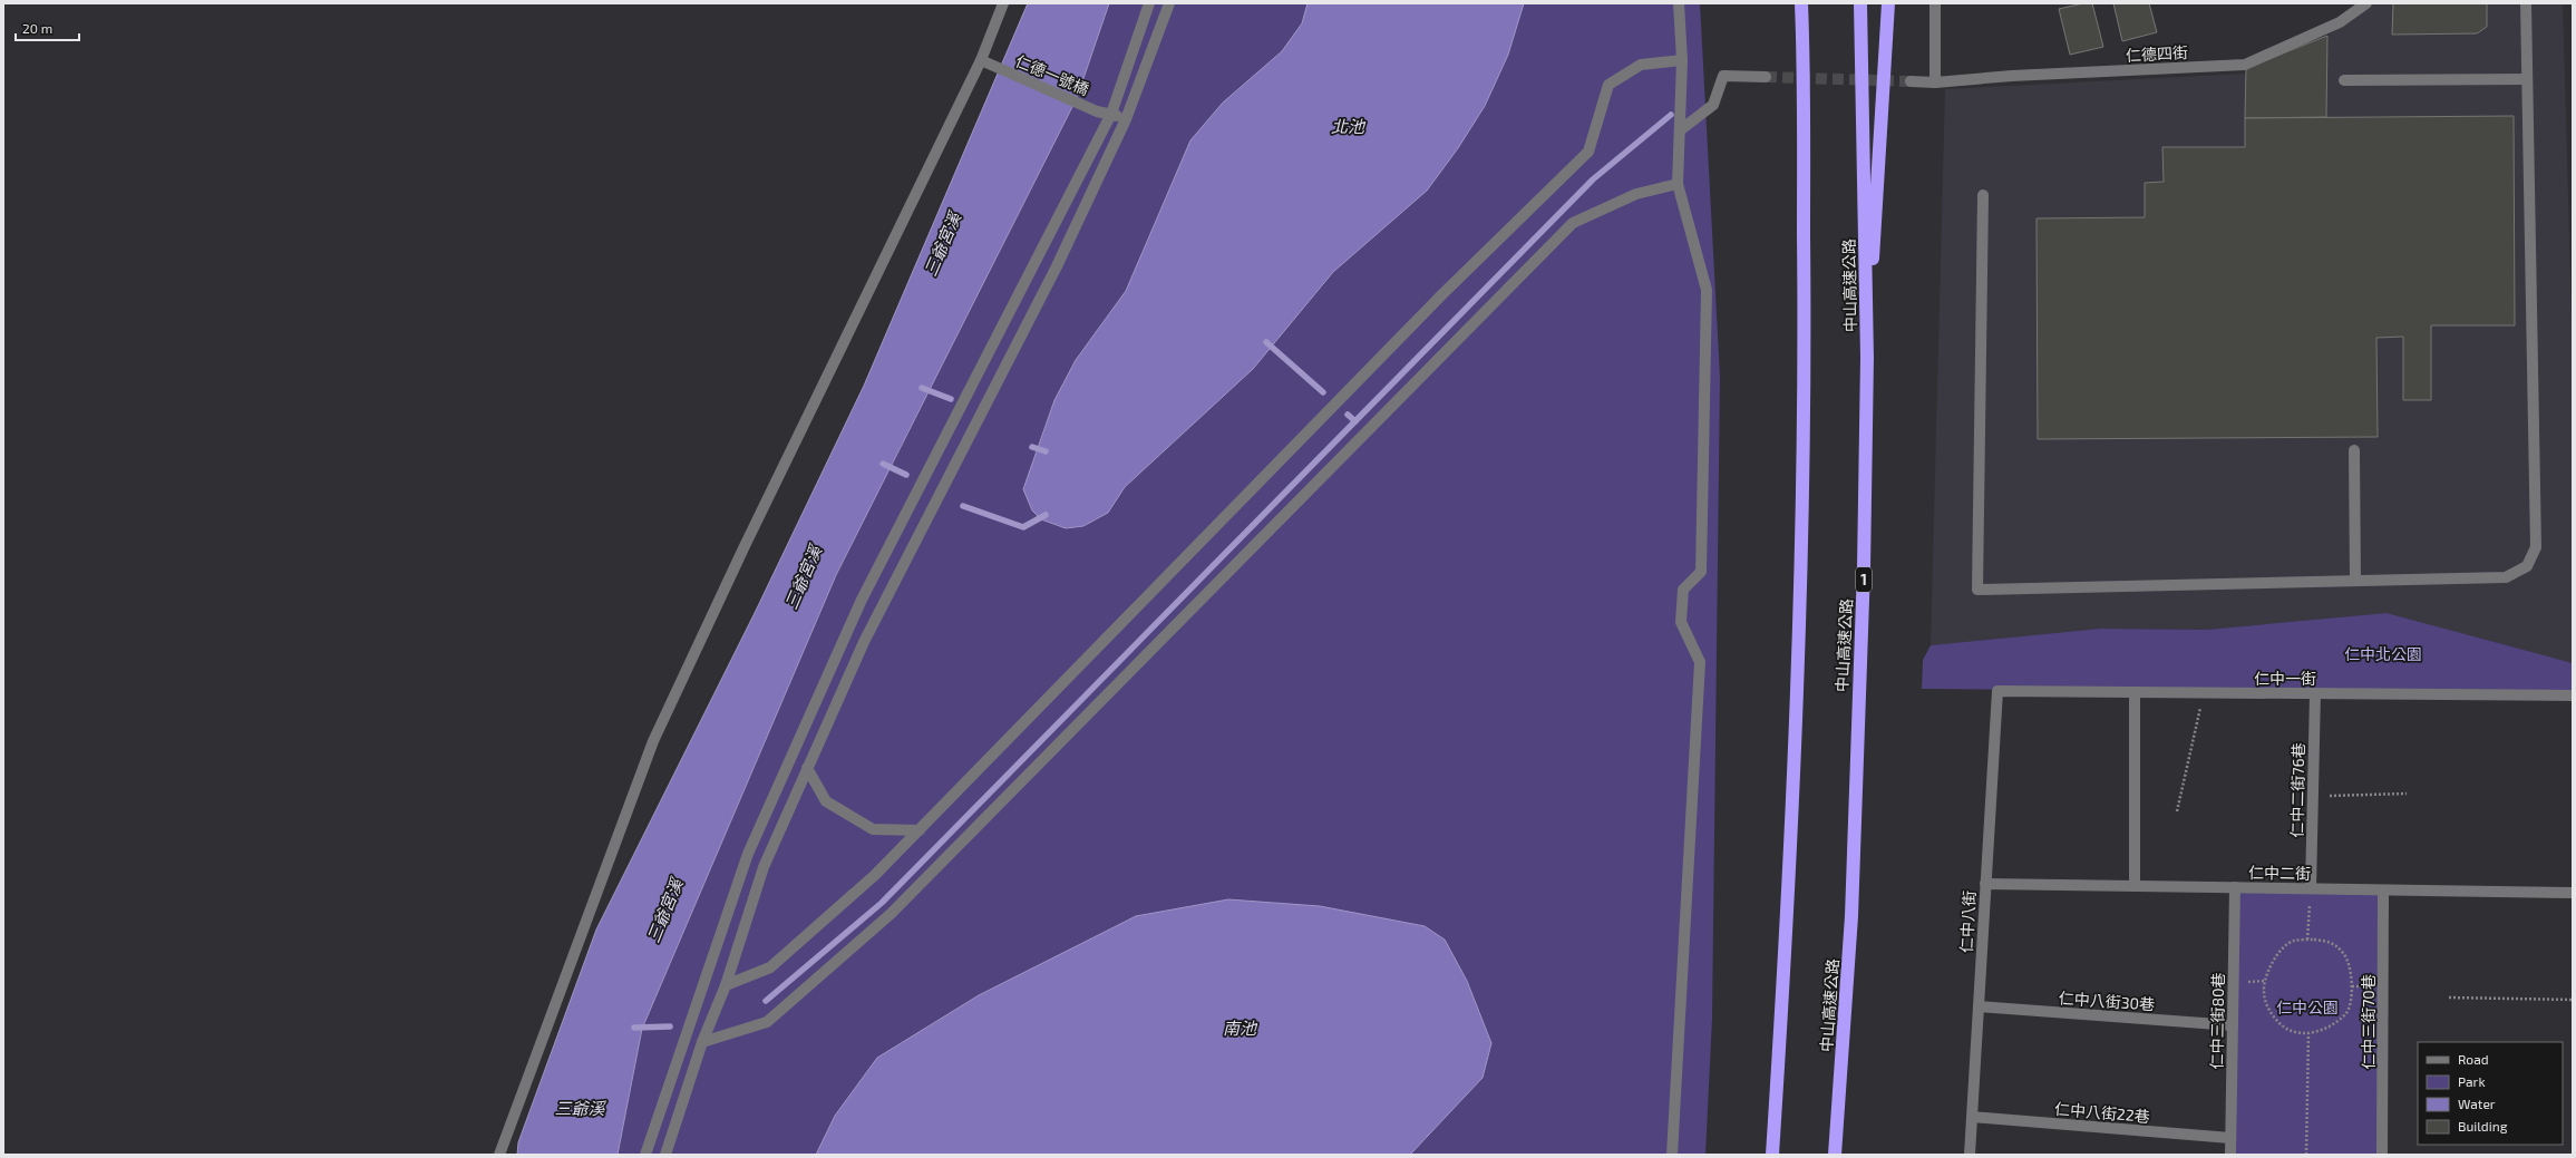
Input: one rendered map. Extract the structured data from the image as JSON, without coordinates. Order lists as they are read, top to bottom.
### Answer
{
  "streets": {
    "highway": ["中山高速公路", "1"],
    "street": [
      "仁德四街",
      "仁德一號橋",
      "仁中一街",
      "仁中二街76巷",
      "仁中二街",
      "仁中八街",
      "仁中八街30巷",
      "仁中三街80巷",
      "仁中三街70巷",
      "仁中八街22巷"
    ]
  },
  "crossings": [
    ["仁中一街", "仁中二街76巷"],
    ["仁中一街", "仁中八街"],
    ["仁中二街76巷", "仁中二街"],
    ["仁中二街", "仁中八街"],
    ["仁中二街", "仁中三街80巷"],
    ["仁中二街", "仁中三街70巷"],
    ["仁中八街", "仁中八街30巷"],
    ["仁中八街", "仁中八街22巷"],
    ["仁中八街30巷", "仁中三街80巷"],
    ["仁中三街80巷", "仁中八街22巷"]
  ],
  "water": [
    "北池",
    "三爺宮溪",
    "南池",
    "三爺溪"
  ],
  "parks": ["仁中北公園", "仁中公園"],
  "legend": [
    "Road",
    "Park",
    "Water",
    "Building"
  ],
  "scale_bar": "20 m"
}
